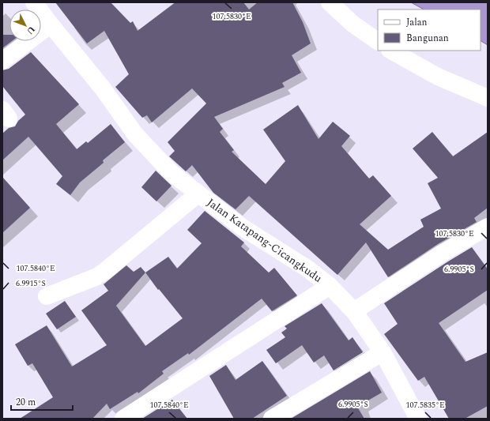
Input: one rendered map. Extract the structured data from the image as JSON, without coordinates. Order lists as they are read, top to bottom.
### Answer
{
  "streets": {
    "street": ["Jalan Katapang-Cicangkudu"]
  },
  "legend": ["Jalan", "Bangunan"],
  "scale_bar": "20 m",
  "north": "bottom right",
  "coordinates": [
    "107.5830°E",
    "107.5840°E",
    "6.9905°S",
    "6.9915°S",
    "107.5835°E"
  ]
}
